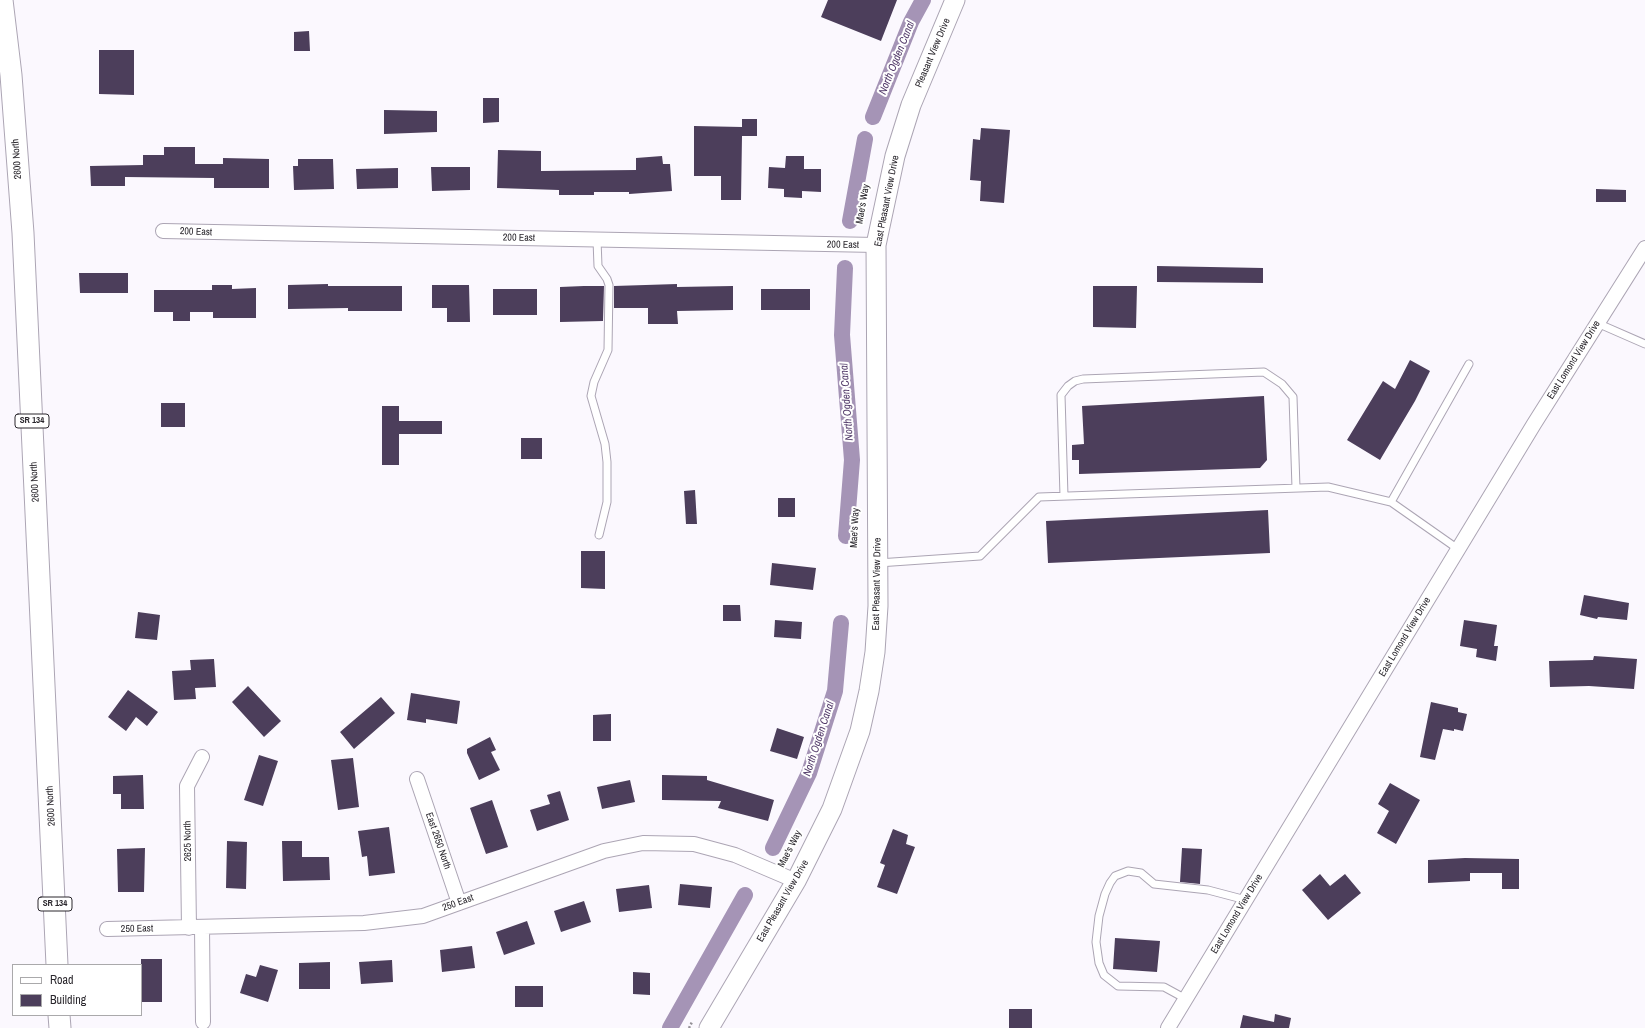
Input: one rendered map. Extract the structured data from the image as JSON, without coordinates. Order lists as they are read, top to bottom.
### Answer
{
  "streets": {
    "main road": ["2600 North", "SR 134"],
    "street": [
      "Pleasant View Drive",
      "East Pleasant View Drive",
      "200 East",
      "East Lomond View Drive",
      "2625 North",
      "East 2650 North",
      "250 East"
    ]
  },
  "crossings": [
    ["Pleasant View Drive", "East Pleasant View Drive"],
    ["East Pleasant View Drive", "200 East"],
    ["East Pleasant View Drive", "250 East"],
    ["2625 North", "250 East"],
    ["East 2650 North", "250 East"]
  ],
  "water": ["North Ogden Canal"],
  "legend": ["Road", "Building"]
}
